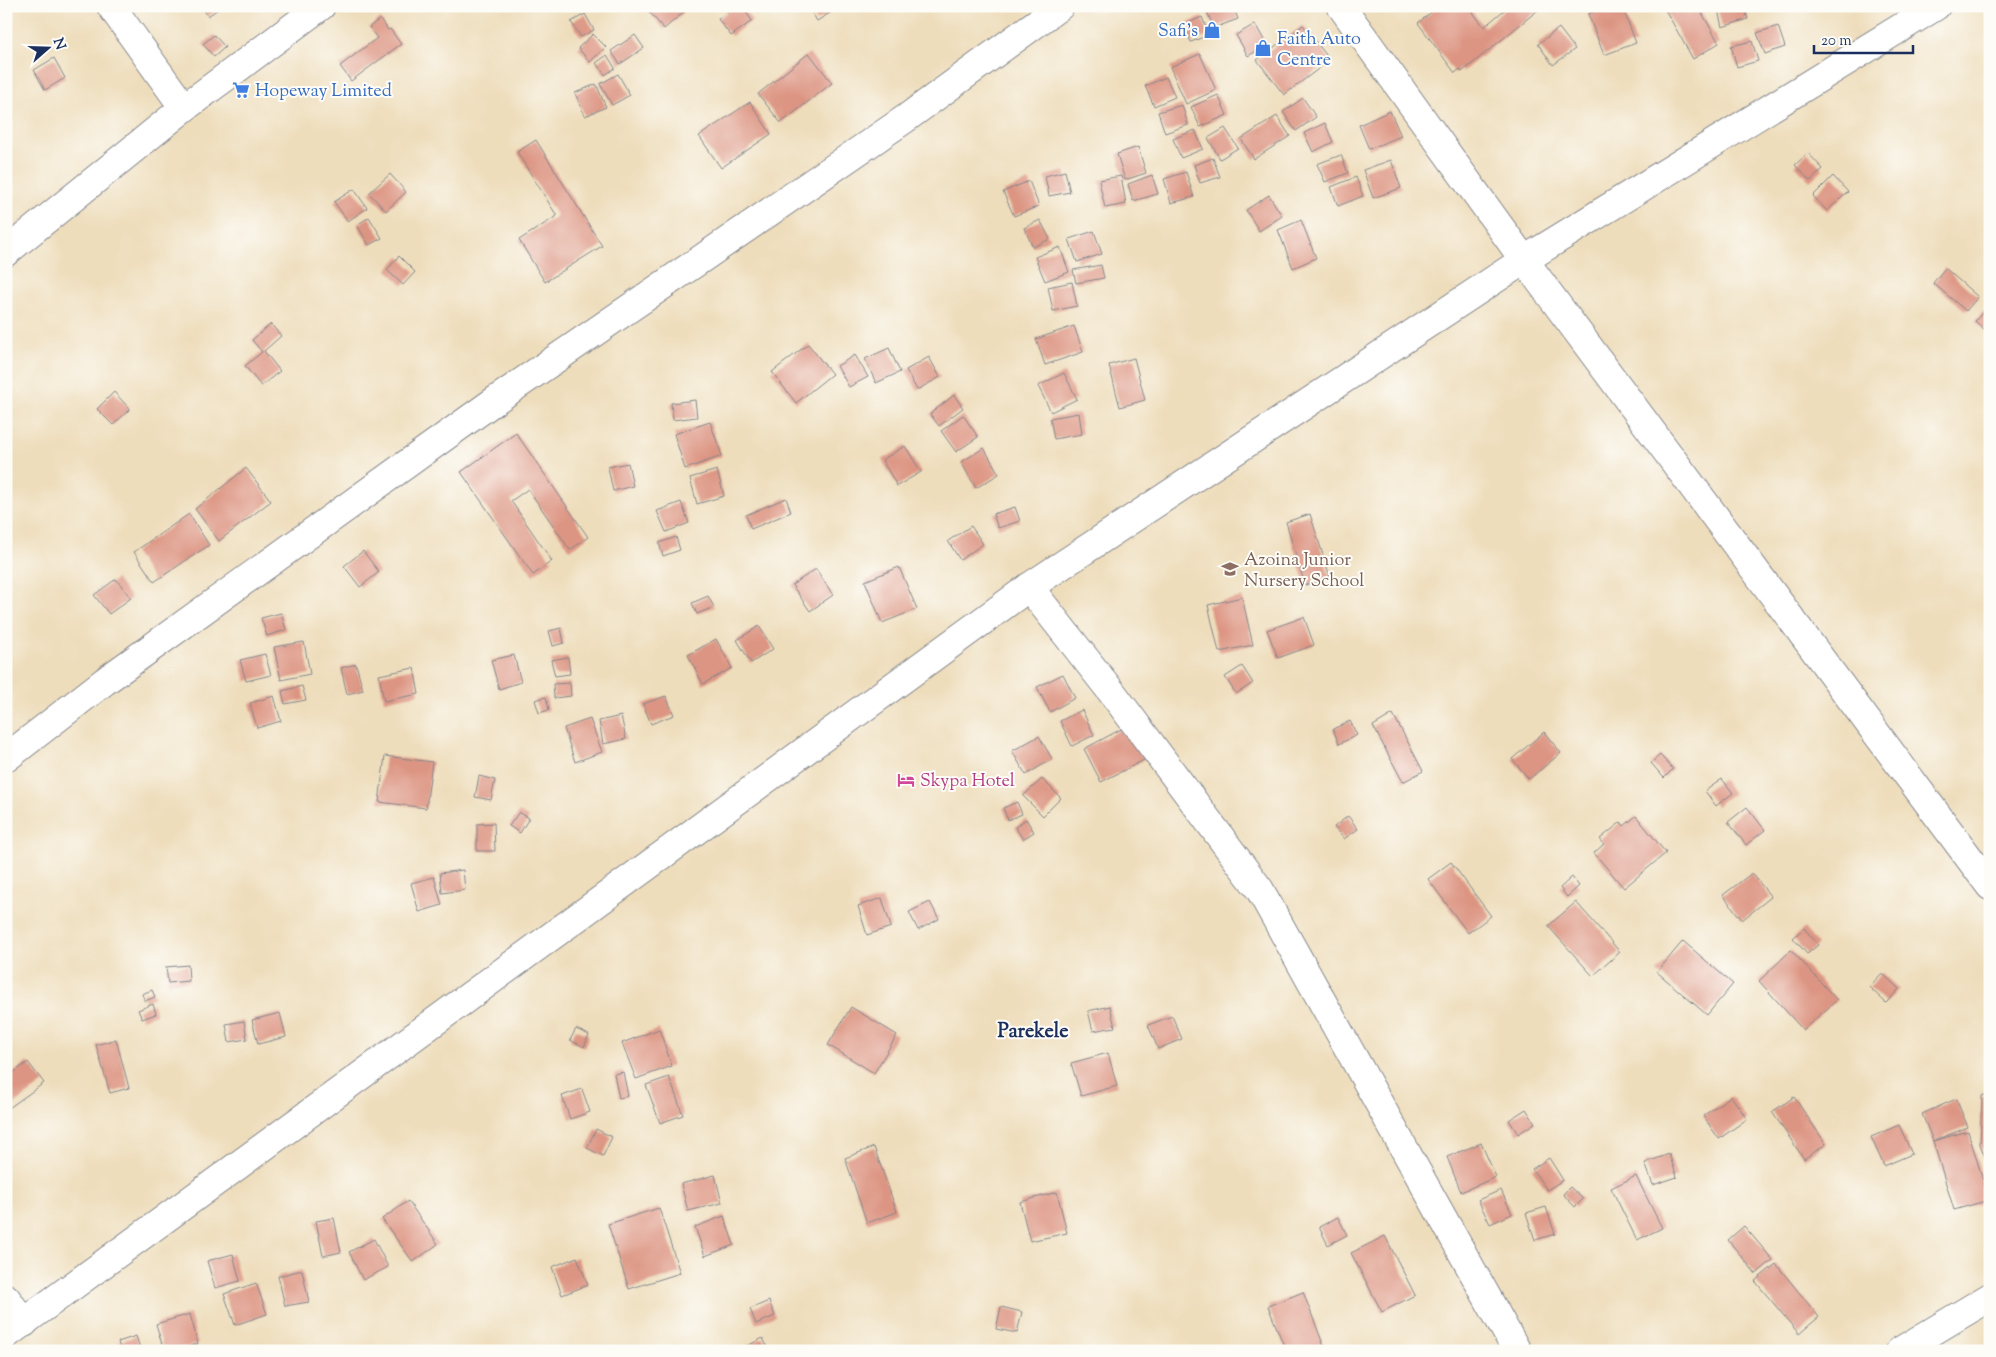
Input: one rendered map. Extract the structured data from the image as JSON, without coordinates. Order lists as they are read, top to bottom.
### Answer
{
  "districts": ["Parekele"],
  "places": {
    "shop": ["Safi's", "Faith Auto Centre"],
    "supermarket": ["Hopeway Limited"],
    "school or university": ["Azoina Junior Nursery School"],
    "hotel": ["Skypa Hotel"]
  },
  "scale_bar": "20 m",
  "north": "right"
}
